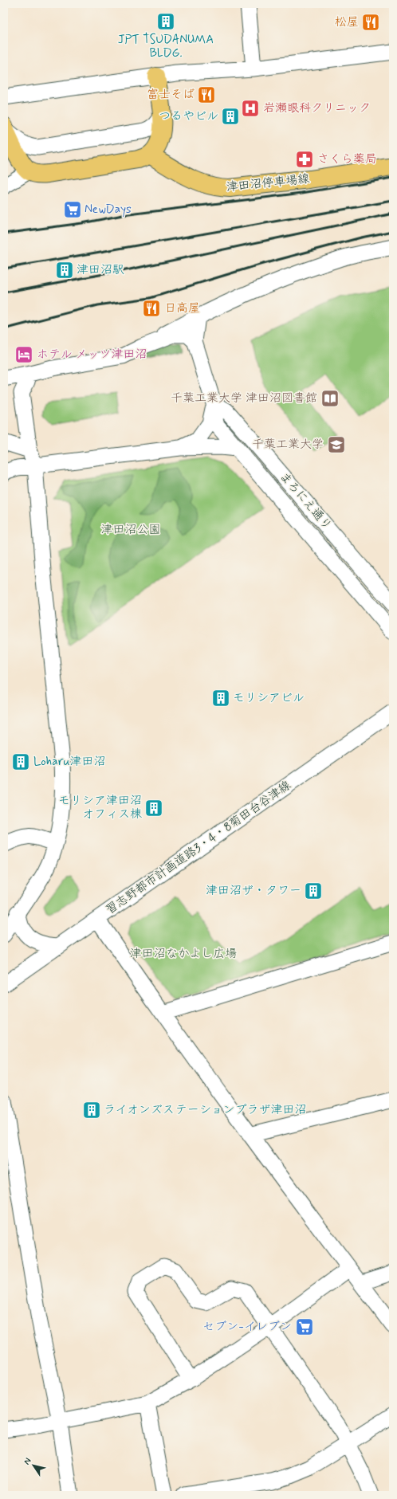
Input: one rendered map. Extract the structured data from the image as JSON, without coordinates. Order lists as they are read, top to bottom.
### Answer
{
  "streets": {
    "main road": ["津田沼停車場線"],
    "street": ["まろにえ通り", "習志野都市計画道路3・4・8菊田台谷津線"]
  },
  "parks": ["津田沼公園", "津田沼なかよし広場"],
  "places": {
    "building": [
      "JPT TSUDANUMA BLDG.",
      "つるやビル",
      "津田沼駅",
      "モリシアビル",
      "Loharu津田沼",
      "モリシア津田沼 オフィス棟",
      "津田沼ザ・タワー",
      "ライオンズステーションプラザ津田沼"
    ],
    "restaurant": ["松屋", "富士そば", "日高屋"],
    "hospital": ["岩瀬眼科クリニック"],
    "pharmacy": ["さくら薬局"],
    "supermarket": ["NewDays", "セブン-イレブン"],
    "hotel": ["ホテル メッツ津田沼"],
    "library": ["千葉工業大学 津田沼図書館"],
    "school or university": ["千葉工業大学"]
  },
  "north": "top left"
}
